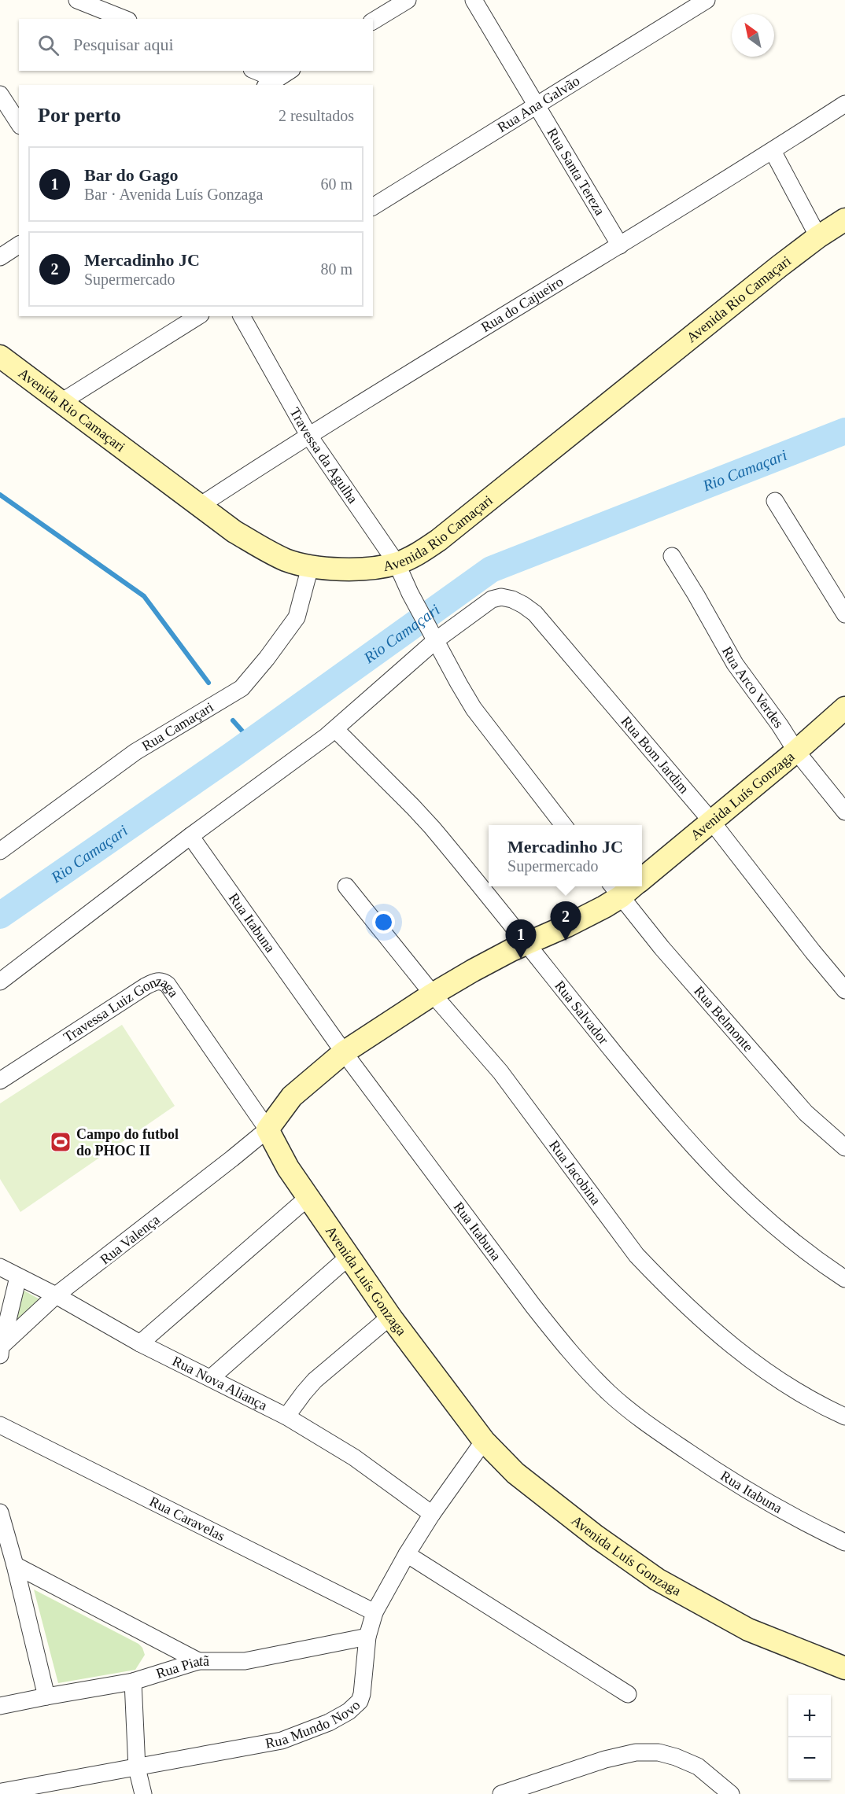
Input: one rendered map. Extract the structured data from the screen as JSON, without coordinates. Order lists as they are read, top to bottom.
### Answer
{
  "streets": {
    "street": [
      "Rua Ana Galvão",
      "Rua Santa Tereza",
      "Avenida Rio Camaçari",
      "Rua do Cajueiro",
      "Travessa da Agulha",
      "Rua Arco Verdes",
      "Rua Camaçari",
      "Rua Bom Jardim",
      "Avenida Luís Gonzaga",
      "Rua Itabuna",
      "Rua Salvador",
      "Rua Belmonte",
      "Travessa Luiz Gonzaga",
      "Rua Jacobina",
      "Rua Valença",
      "Rua Nova Aliança",
      "Rua Caravelas",
      "Rua Piatã",
      "Rua Mundo Novo"
    ]
  },
  "crossings": [
    ["Rua Ana Galvão", "Rua Santa Tereza"],
    ["Rua Santa Tereza", "Rua do Cajueiro"],
    ["Avenida Rio Camaçari", "Rua do Cajueiro"],
    ["Avenida Rio Camaçari", "Travessa da Agulha"],
    ["Avenida Rio Camaçari", "Rua Camaçari"],
    ["Rua do Cajueiro", "Travessa da Agulha"],
    ["Travessa da Agulha", "Rua Bom Jardim"],
    ["Rua Arco Verdes", "Avenida Luís Gonzaga"],
    ["Rua Bom Jardim", "Avenida Luís Gonzaga"],
    ["Rua Bom Jardim", "Rua Itabuna"],
    ["Rua Bom Jardim", "Rua Salvador"],
    ["Avenida Luís Gonzaga", "Rua Itabuna"],
    ["Avenida Luís Gonzaga", "Rua Salvador"],
    ["Avenida Luís Gonzaga", "Travessa Luiz Gonzaga"],
    ["Avenida Luís Gonzaga", "Rua Jacobina"],
    ["Avenida Luís Gonzaga", "Rua Valença"],
    ["Avenida Luís Gonzaga", "Rua Mundo Novo"],
    ["Travessa Luiz Gonzaga", "Rua Valença"],
    ["Rua Valença", "Rua Nova Aliança"],
    ["Rua Nova Aliança", "Rua Mundo Novo"],
    ["Rua Caravelas", "Rua Mundo Novo"],
    ["Rua Piatã", "Rua Mundo Novo"]
  ],
  "water": ["Rio Camaçari"],
  "places": {
    "sports": ["Campo do futbol do PHOC II"]
  },
  "north": "top left",
  "page": {
    "search": "Pesquisar aqui",
    "heading": ["Por perto", "2 resultados"],
    "list": [
      {
        "mark": "1",
        "name": "Bar do Gago",
        "note": "Bar · Avenida Luís Gonzaga",
        "value": "60 m"
      },
      {
        "mark": "2",
        "name": "Mercadinho JC",
        "note": "Supermercado",
        "value": "80 m"
      }
    ],
    "popup": ["Mercadinho JC", "Supermercado"],
    "pins": ["2", "1"],
    "map_buttons": ["+", "−"]
  }
}
